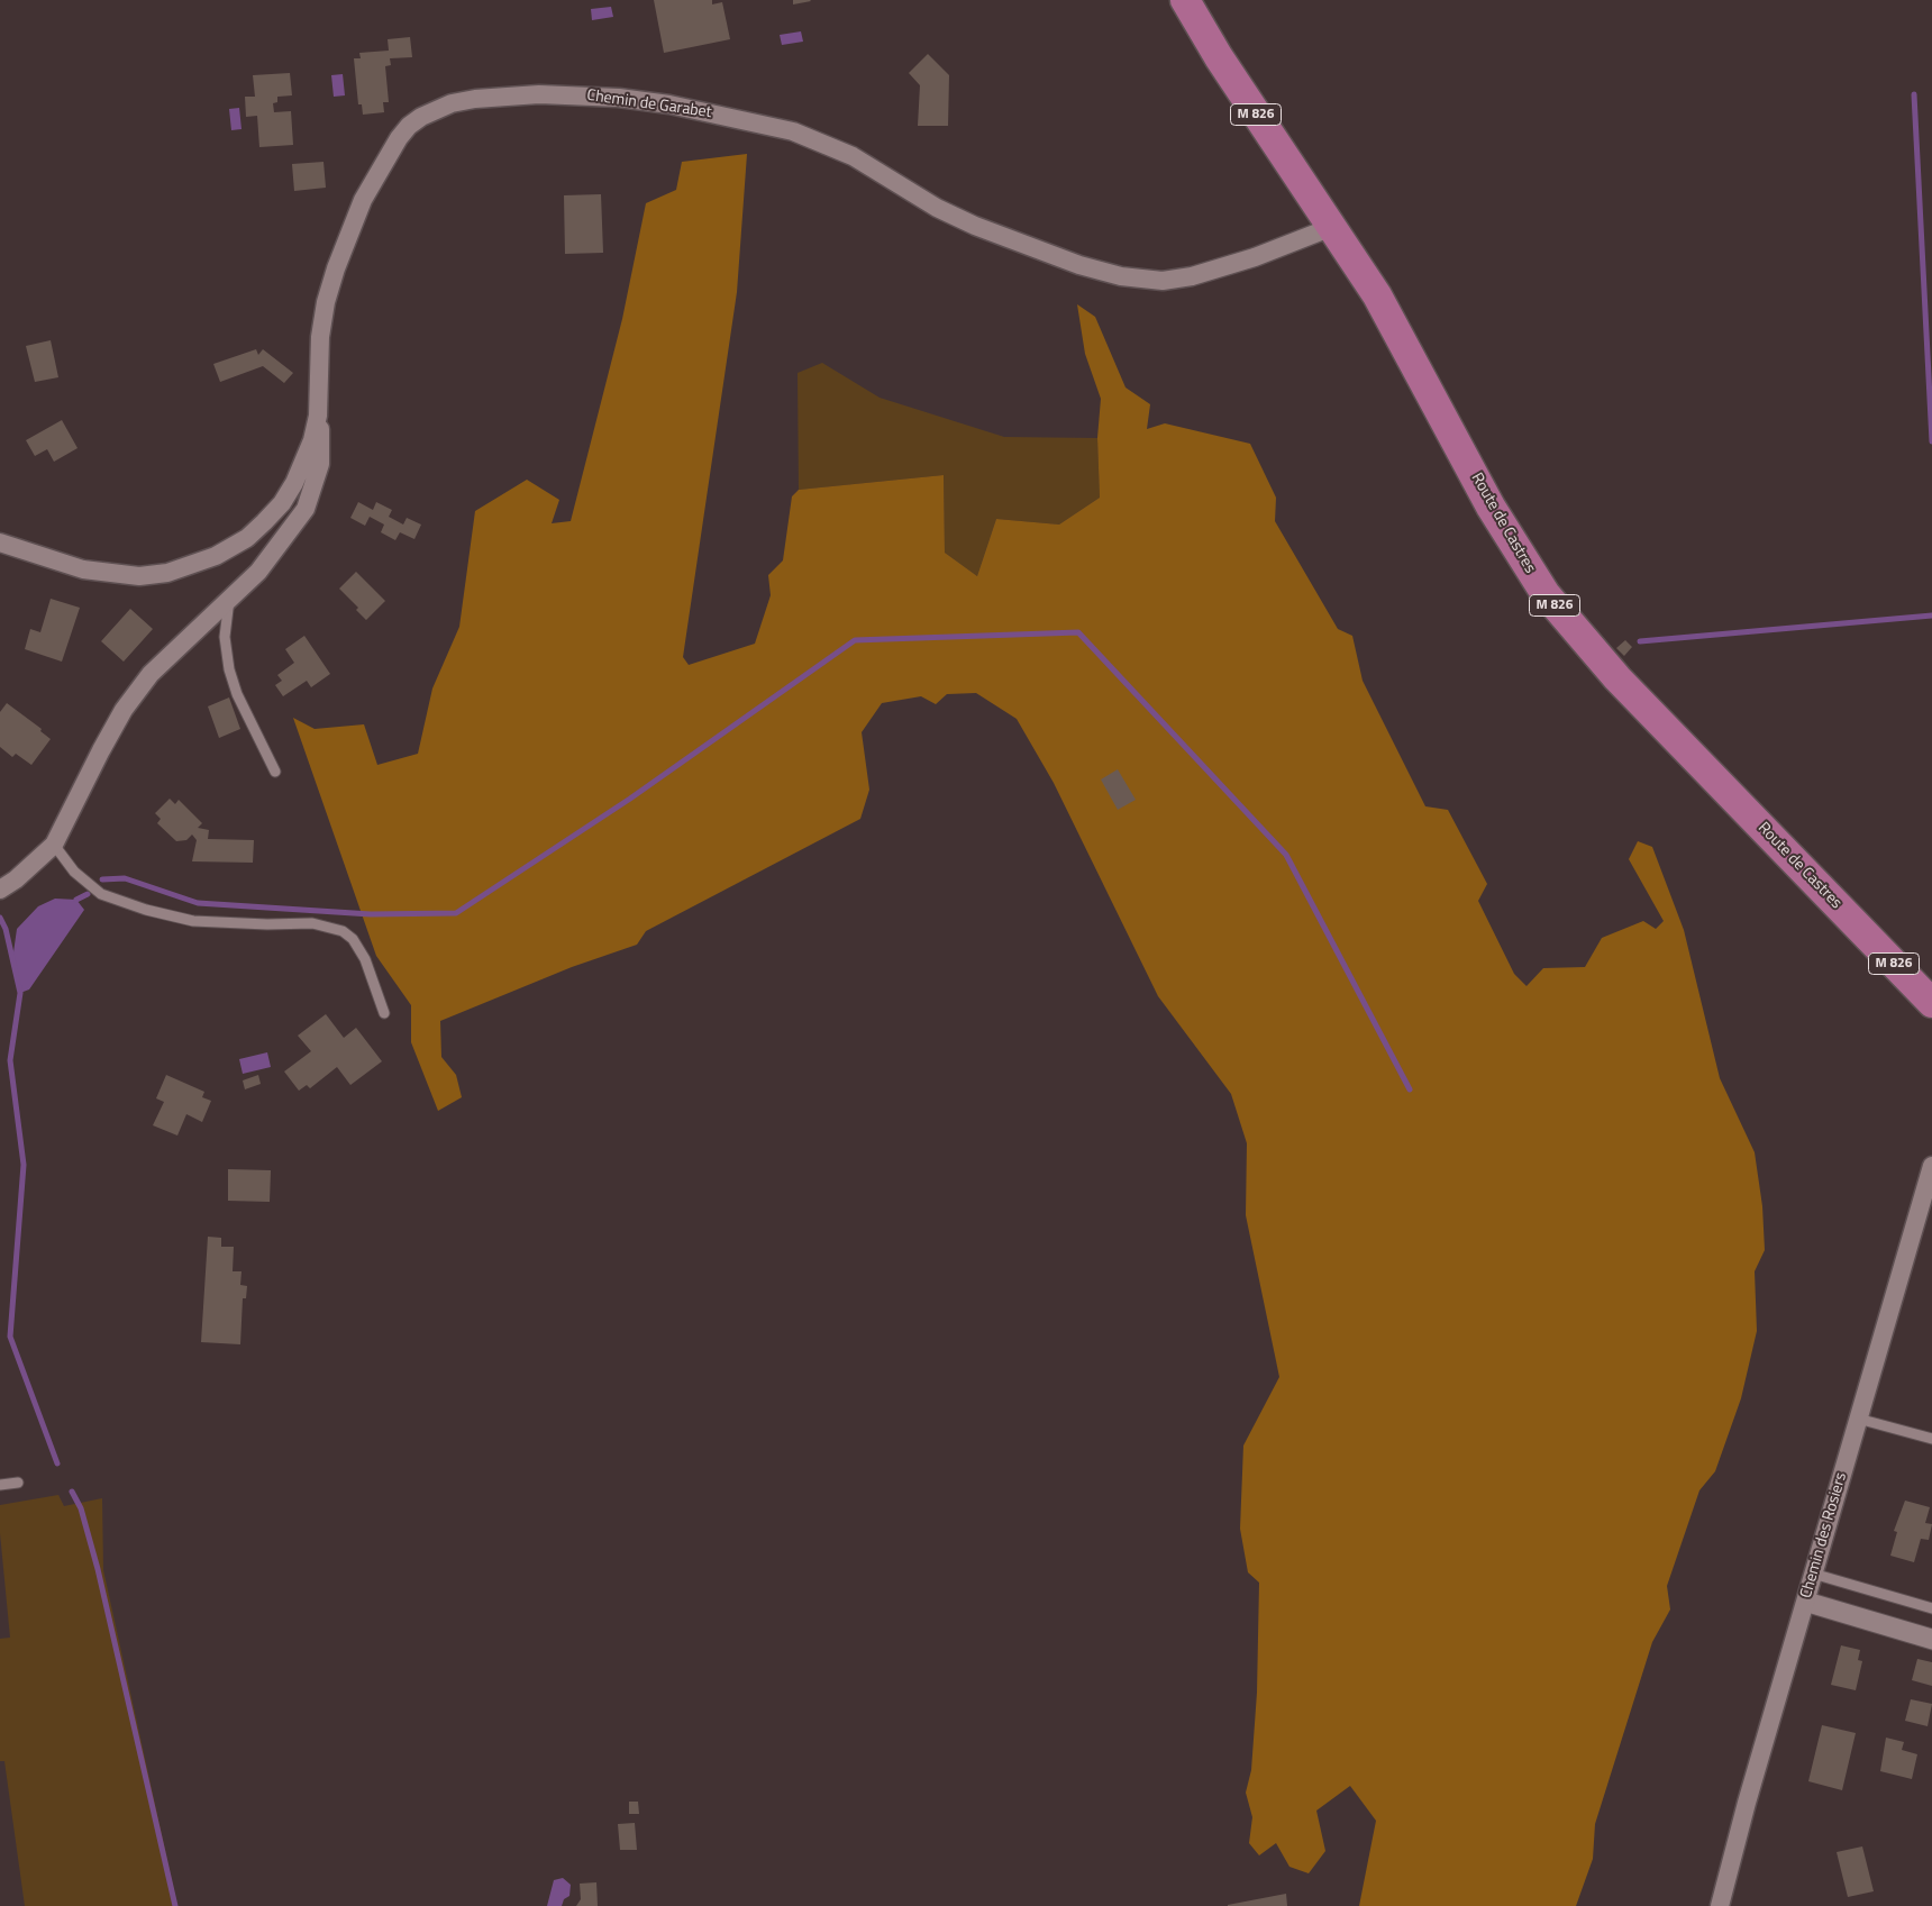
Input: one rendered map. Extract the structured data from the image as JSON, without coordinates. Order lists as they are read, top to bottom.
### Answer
{
  "streets": {
    "main road": ["M 826", "Route de Castres"],
    "street": ["Chemin de Garabet", "Chemin des Rosiers"]
  },
  "crossings": [
    ["Chemin de Garabet", "Route de Castres"]
  ]
}
